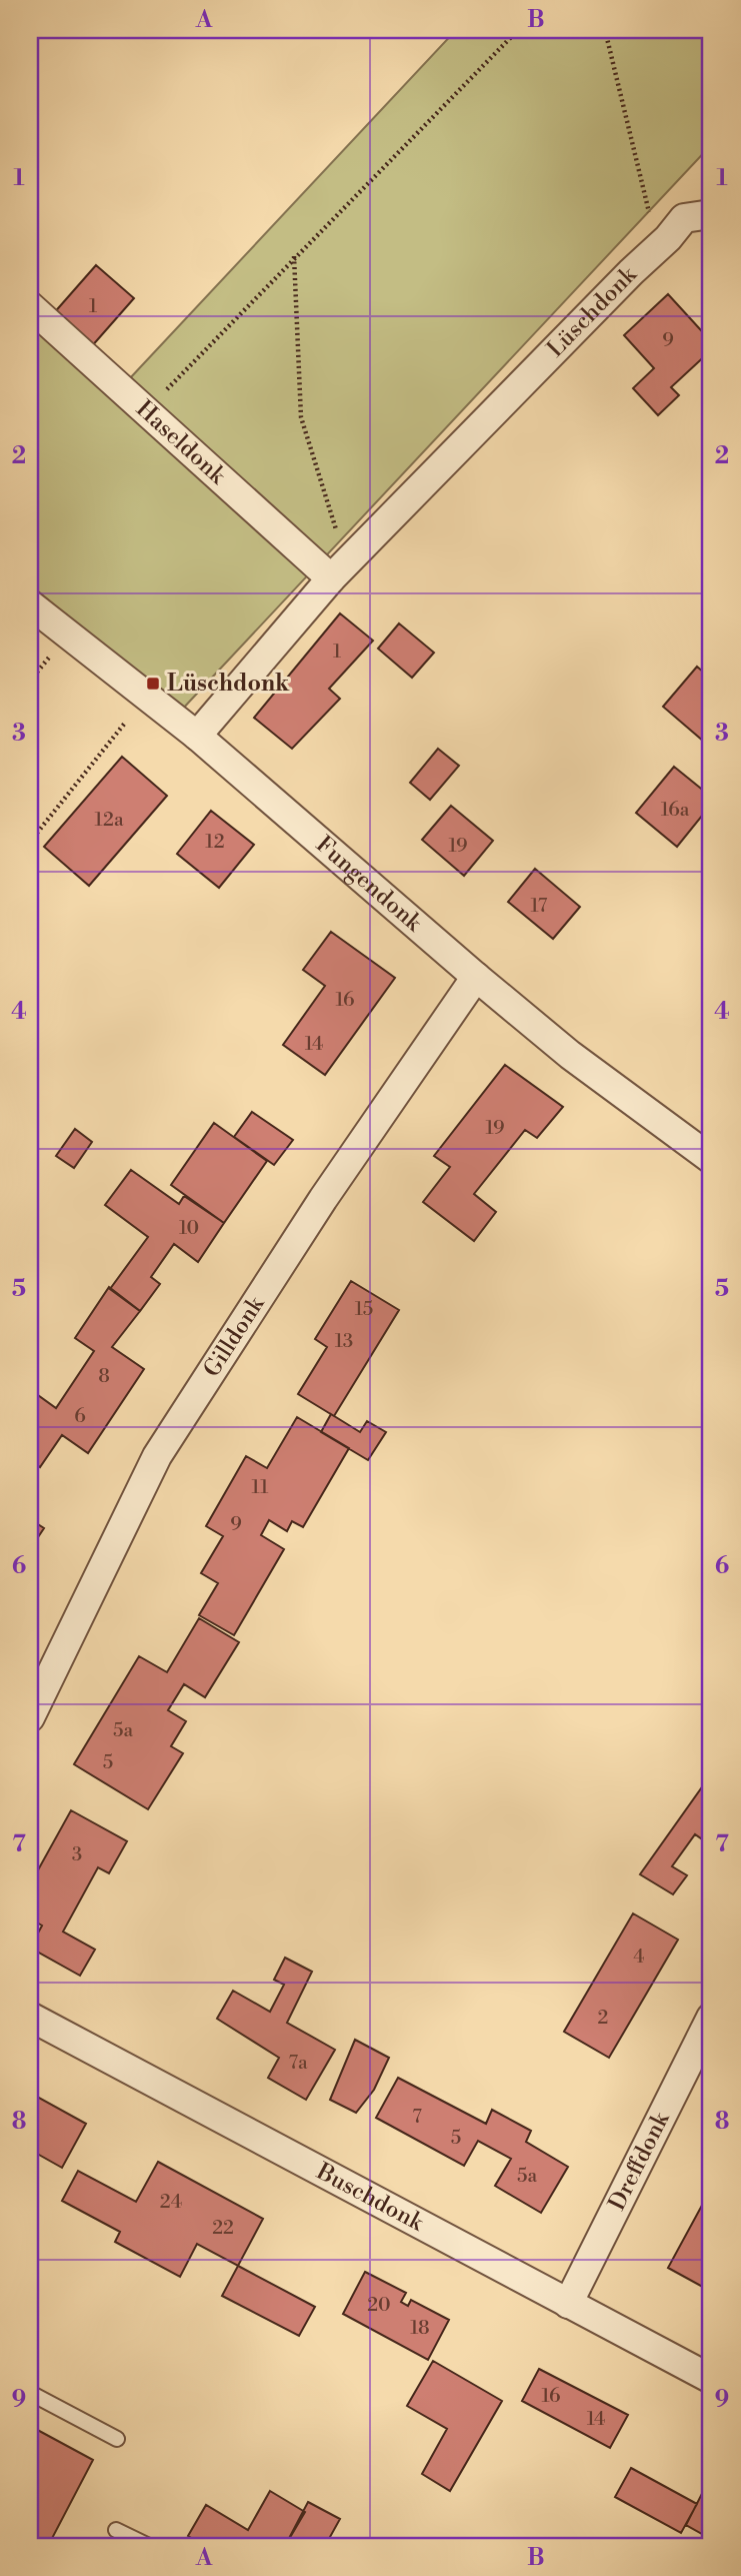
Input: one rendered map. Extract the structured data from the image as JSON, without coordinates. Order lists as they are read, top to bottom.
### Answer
{
  "streets": {
    "street": [
      "Lüschdonk",
      "Haseldonk",
      "Fungendonk",
      "Gilldonk",
      "Dreffdonk",
      "Buschdonk"
    ]
  },
  "crossings": [
    ["Lüschdonk", "Haseldonk"],
    ["Lüschdonk", "Fungendonk"],
    ["Fungendonk", "Gilldonk"],
    ["Dreffdonk", "Buschdonk"]
  ],
  "places": {
    "transit": ["Lüschdonk"]
  },
  "house_numbers": [
    "1",
    "9",
    "1",
    "16a",
    "12a",
    "12",
    "19",
    "17",
    "16",
    "14",
    "19",
    "10",
    "15",
    "13",
    "8",
    "6",
    "11",
    "9",
    "5a",
    "5",
    "3",
    "4",
    "2",
    "7a",
    "7",
    "5",
    "5a",
    "24",
    "22",
    "20",
    "18",
    "16",
    "14"
  ],
  "grid": {
    "columns": ["A", "B"],
    "rows": [
      "1",
      "2",
      "3",
      "4",
      "5",
      "6",
      "7",
      "8",
      "9"
    ]
  }
}
